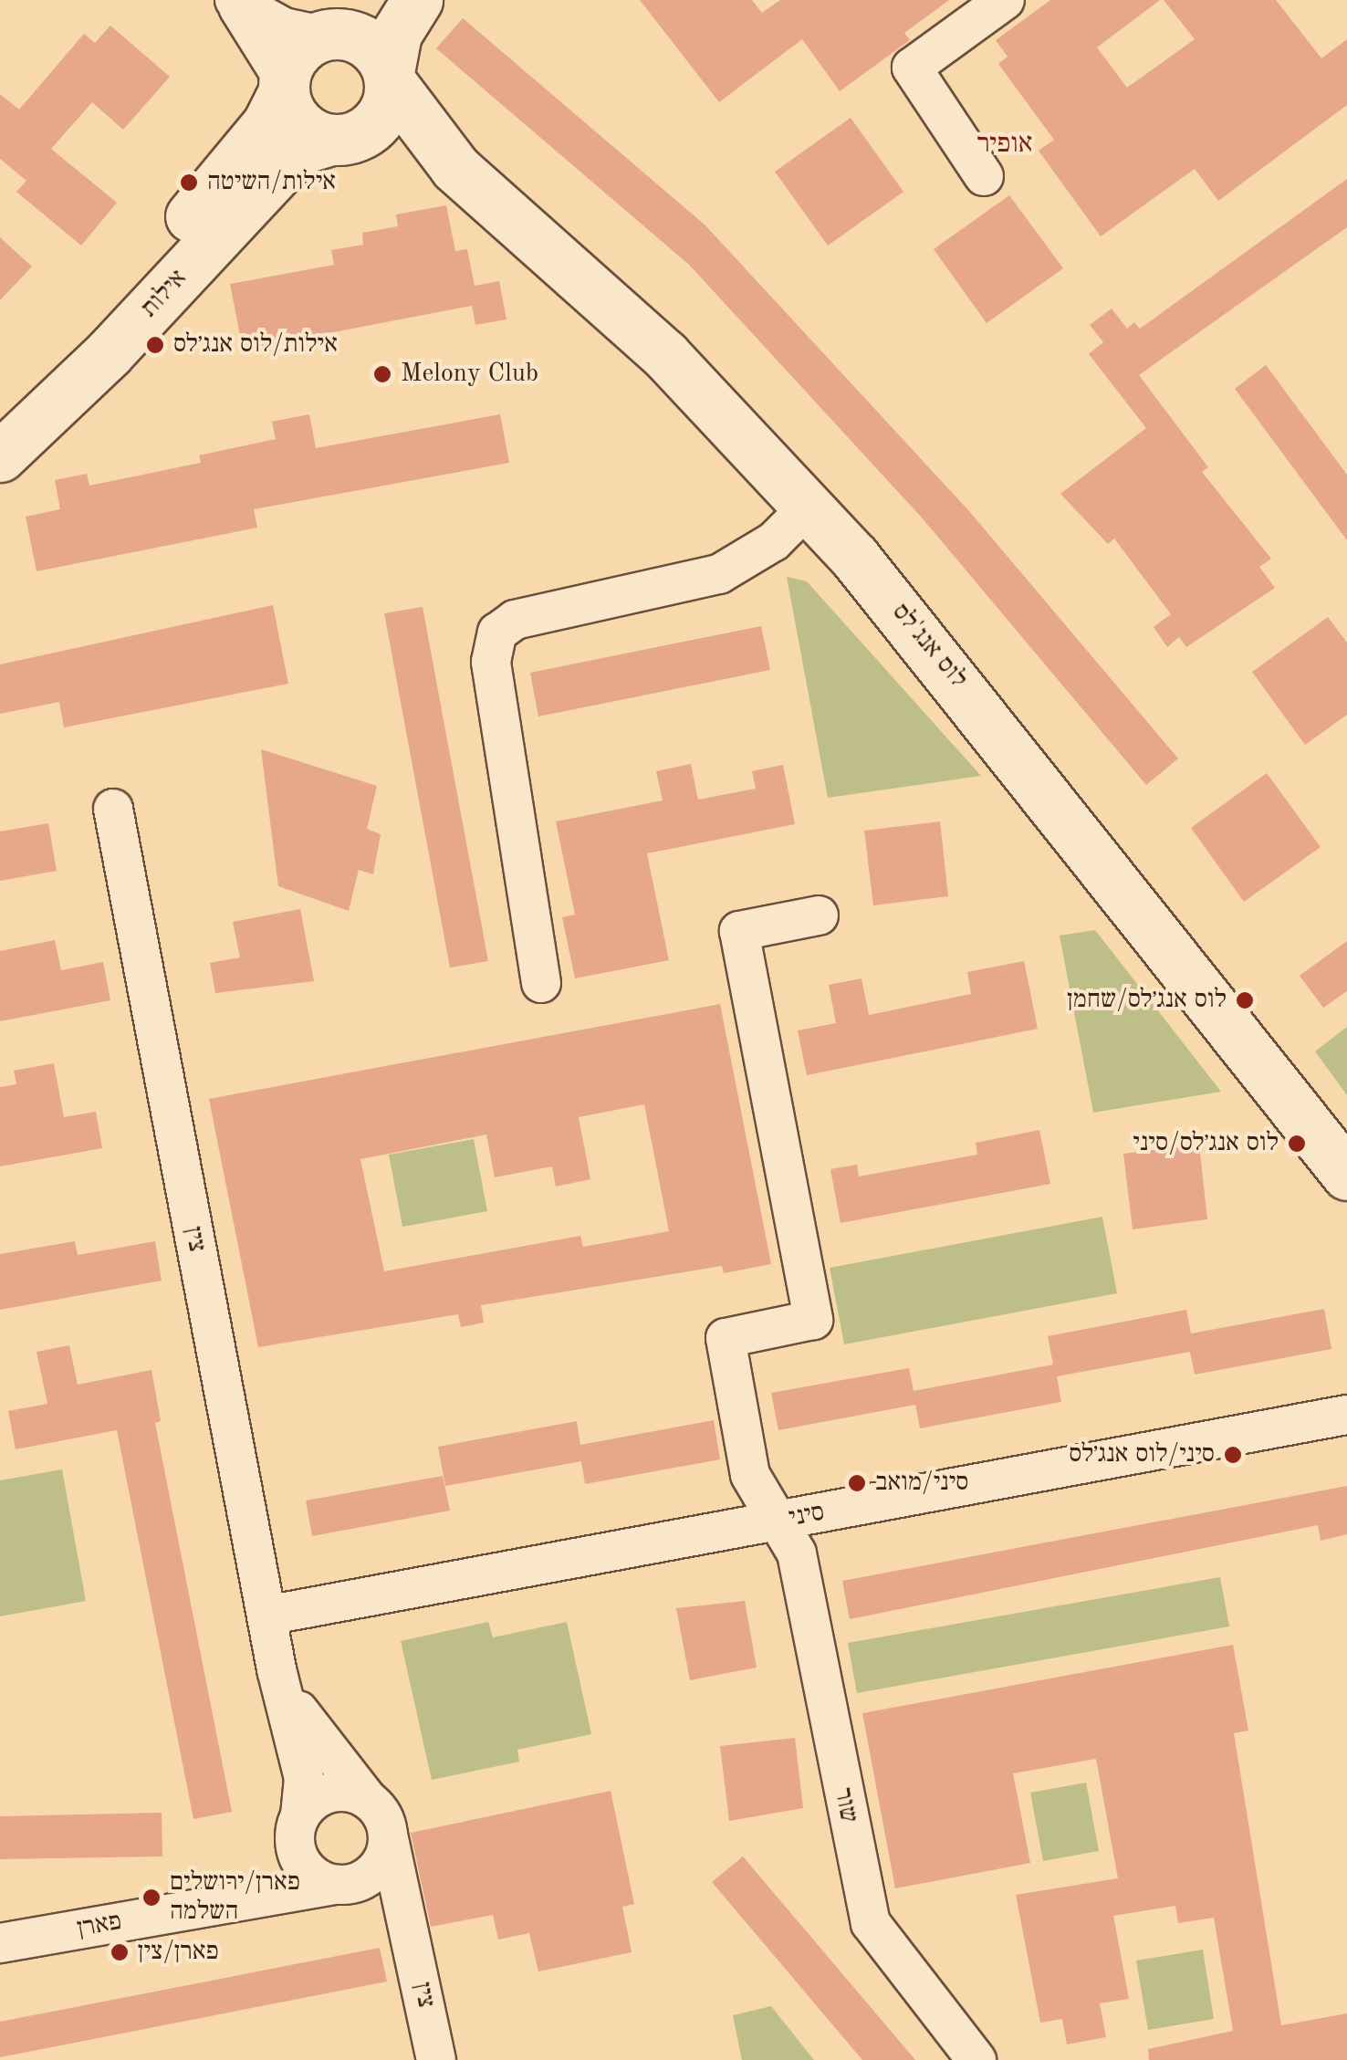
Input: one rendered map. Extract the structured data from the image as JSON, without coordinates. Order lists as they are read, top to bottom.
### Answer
{
  "streets": {
    "street": [
      "אילות",
      "לוס אנג'לס",
      "צין",
      "סיני",
      "שור",
      "פארן"
    ]
  },
  "crossings": [
    ["אילות", "לוס אנג'לס"],
    ["צין", "סיני"],
    ["צין", "פארן"],
    ["סיני", "שור"]
  ],
  "districts": ["אופיר"],
  "places": [
    "אילות/השיטה",
    "אילות/לוס אנג׳לס",
    "Melony Club",
    "לוס אנג׳לס/שחמן",
    "לוס אנג׳לס/סיני",
    "סיני/לוס אנג׳לס",
    "סיני/מואב",
    "פארן/ירושלים השלמה",
    "פארן/צין"
  ]
}
